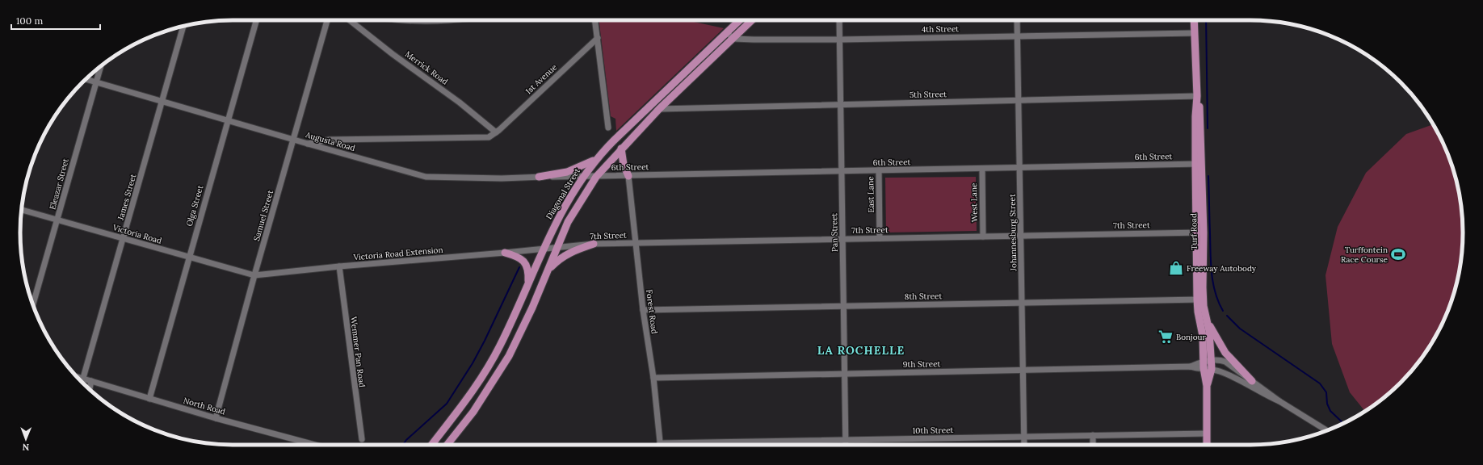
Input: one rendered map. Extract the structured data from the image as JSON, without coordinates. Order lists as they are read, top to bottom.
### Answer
{
  "streets": {
    "main road": ["Diagonal Street", "Turf Road"],
    "street": [
      "4th Street",
      "Merrick Road",
      "1st Avenue",
      "5th Street",
      "Augusta Road",
      "6th Street",
      "Eleazar Street",
      "East Lane",
      "James Street",
      "West Lane",
      "Olga Street",
      "Samuel Street",
      "7th Street",
      "Pan Street",
      "Johannesburg Street",
      "Victoria Road",
      "Victoria Road Extension",
      "8th Street",
      "Forest Road",
      "Wemmer Pan Road",
      "9th Street",
      "North Road",
      "10th Street"
    ]
  },
  "crossings": [
    ["4th Street", "Turf Road"],
    ["4th Street", "Pan Street"],
    ["4th Street", "Johannesburg Street"],
    ["Merrick Road", "1st Avenue"],
    ["5th Street", "Turf Road"],
    ["5th Street", "Pan Street"],
    ["5th Street", "Johannesburg Street"],
    ["Augusta Road", "6th Street"],
    ["Augusta Road", "Eleazar Street"],
    ["Augusta Road", "Diagonal Street"],
    ["Augusta Road", "James Street"],
    ["Augusta Road", "Olga Street"],
    ["Augusta Road", "Samuel Street"],
    ["6th Street", "Diagonal Street"],
    ["6th Street", "East Lane"],
    ["6th Street", "West Lane"],
    ["6th Street", "Turf Road"],
    ["6th Street", "Pan Street"],
    ["6th Street", "Johannesburg Street"],
    ["6th Street", "Forest Road"],
    ["Eleazar Street", "Victoria Road"],
    ["Diagonal Street", "7th Street"],
    ["Diagonal Street", "Victoria Road Extension"],
    ["East Lane", "7th Street"],
    ["James Street", "Victoria Road"],
    ["James Street", "North Road"],
    ["West Lane", "7th Street"],
    ["Olga Street", "Victoria Road"],
    ["Olga Street", "North Road"],
    ["Samuel Street", "Victoria Road"],
    ["Samuel Street", "Victoria Road Extension"],
    ["Samuel Street", "North Road"],
    ["7th Street", "Turf Road"],
    ["7th Street", "Pan Street"],
    ["7th Street", "Johannesburg Street"],
    ["7th Street", "Victoria Road Extension"],
    ["7th Street", "Forest Road"],
    ["Turf Road", "8th Street"],
    ["Turf Road", "9th Street"],
    ["Turf Road", "10th Street"],
    ["Pan Street", "8th Street"],
    ["Pan Street", "9th Street"],
    ["Pan Street", "10th Street"],
    ["Johannesburg Street", "8th Street"],
    ["Johannesburg Street", "9th Street"],
    ["Johannesburg Street", "10th Street"],
    ["Victoria Road", "Victoria Road Extension"],
    ["Victoria Road Extension", "Wemmer Pan Road"],
    ["8th Street", "Forest Road"],
    ["Forest Road", "9th Street"],
    ["Forest Road", "10th Street"]
  ],
  "districts": ["LA ROCHELLE"],
  "places": {
    "sports": ["Turffontein Race Course"],
    "shop": ["Freeway Autobody"],
    "supermarket": ["Bonjour"]
  },
  "scale_bar": "100 m",
  "north": "bottom"
}
